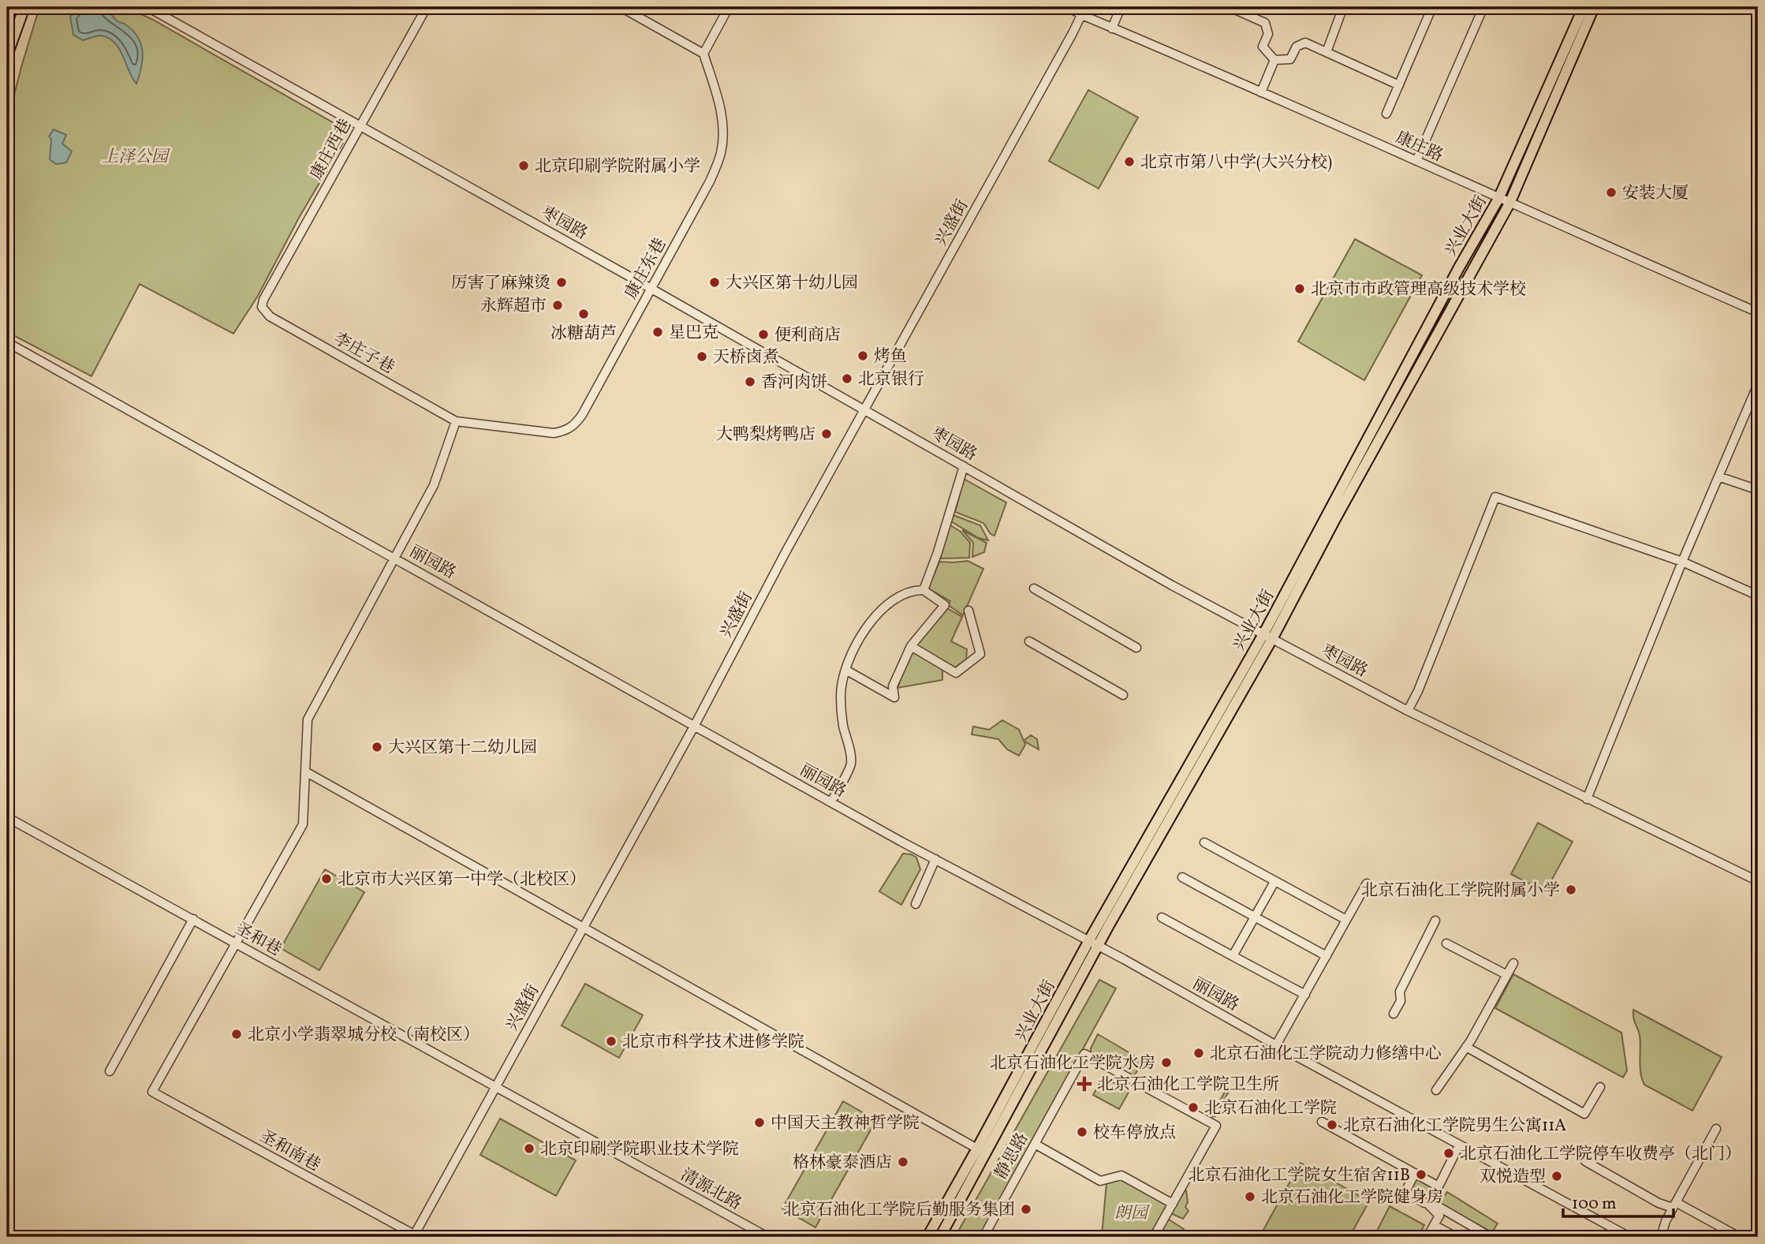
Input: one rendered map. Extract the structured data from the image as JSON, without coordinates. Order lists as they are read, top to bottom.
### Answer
{
  "streets": {
    "main road": ["兴业大街"],
    "street": [
      "康庄路",
      "康庄西巷",
      "枣园路",
      "兴盛街",
      "康庄东巷",
      "李庄子巷",
      "丽园路",
      "圣和巷",
      "圣和南巷",
      "静思路",
      "清源北路"
    ]
  },
  "crossings": [
    ["康庄路", "兴盛街"],
    ["康庄路", "兴业大街"],
    ["康庄西巷", "枣园路"],
    ["康庄西巷", "李庄子巷"],
    ["枣园路", "兴盛街"],
    ["枣园路", "兴业大街"],
    ["枣园路", "康庄东巷"],
    ["兴盛街", "丽园路"],
    ["兴盛街", "圣和巷"],
    ["兴盛街", "圣和南巷"],
    ["兴盛街", "清源北路"],
    ["兴业大街", "丽园路"],
    ["康庄东巷", "李庄子巷"],
    ["圣和巷", "圣和南巷"],
    ["圣和巷", "清源北路"]
  ],
  "parks": ["上泽公园", "朗园"],
  "places": {
    "other": [
      "北京市第八中学(大兴分校)",
      "北京印刷学院附属小学",
      "安装大厦",
      "厉害了麻辣烫",
      "大兴区第十幼儿园",
      "北京市市政管理高级技术学校",
      "永辉超市",
      "冰糖葫芦",
      "星巴克",
      "便利商店",
      "烤鱼",
      "天桥卤煮",
      "北京银行",
      "香河肉饼",
      "大鸭梨烤鸭店",
      "大兴区第十二幼儿园",
      "北京市大兴区第一中学（北校区）",
      "北京石油化工学院附属小学",
      "北京小学翡翠城分校（南校区）",
      "北京市科学技术进修学院",
      "北京石油化工学院动力修缮中心",
      "北京石油化工学院水房",
      "北京石油化工学院",
      "中国天主教神哲学院",
      "北京石油化工学院男生公寓11A",
      "校车停放点",
      "北京印刷学院职业技术学院",
      "北京石油化工学院停车收费亭（北门）",
      "格林豪泰酒店",
      "北京石油化工学院女生宿舍11B",
      "双悦造型",
      "北京石油化工学院健身房",
      "北京石油化工学院后勤服务集团"
    ],
    "health": ["北京石油化工学院卫生所"]
  },
  "scale_bar": "100 m"
}
